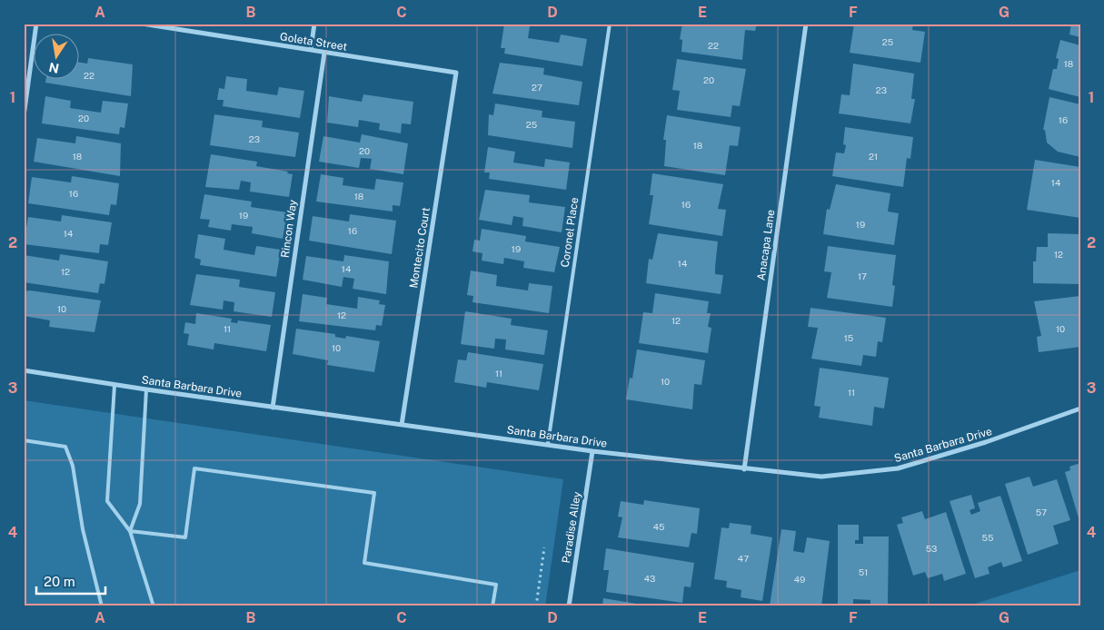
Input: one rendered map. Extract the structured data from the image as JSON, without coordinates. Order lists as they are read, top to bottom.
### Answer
{
  "streets": {
    "street": [
      "Goleta Street",
      "Rincon Way",
      "Anacapa Lane",
      "Montecito Court",
      "Santa Barbara Drive",
      "Paradise Alley"
    ],
    "lane": ["Coronel Place"]
  },
  "crossings": [
    ["Goleta Street", "Rincon Way"],
    ["Goleta Street", "Montecito Court"],
    ["Rincon Way", "Santa Barbara Drive"],
    ["Coronel Place", "Santa Barbara Drive"],
    ["Anacapa Lane", "Santa Barbara Drive"],
    ["Montecito Court", "Santa Barbara Drive"],
    ["Santa Barbara Drive", "Paradise Alley"]
  ],
  "house_numbers": [
    "25",
    "22",
    "18",
    "22",
    "20",
    "27",
    "23",
    "20",
    "16",
    "25",
    "23",
    "18",
    "20",
    "18",
    "21",
    "14",
    "16",
    "18",
    "16",
    "19",
    "19",
    "16",
    "14",
    "19",
    "12",
    "14",
    "14",
    "12",
    "17",
    "10",
    "12",
    "12",
    "11",
    "10",
    "15",
    "10",
    "11",
    "10",
    "11",
    "57",
    "45",
    "55",
    "53",
    "47",
    "51",
    "43",
    "49"
  ],
  "scale_bar": "20 m",
  "north": "bottom",
  "grid": {
    "columns": [
      "A",
      "B",
      "C",
      "D",
      "E",
      "F",
      "G"
    ],
    "rows": [
      "1",
      "2",
      "3",
      "4"
    ]
  }
}
